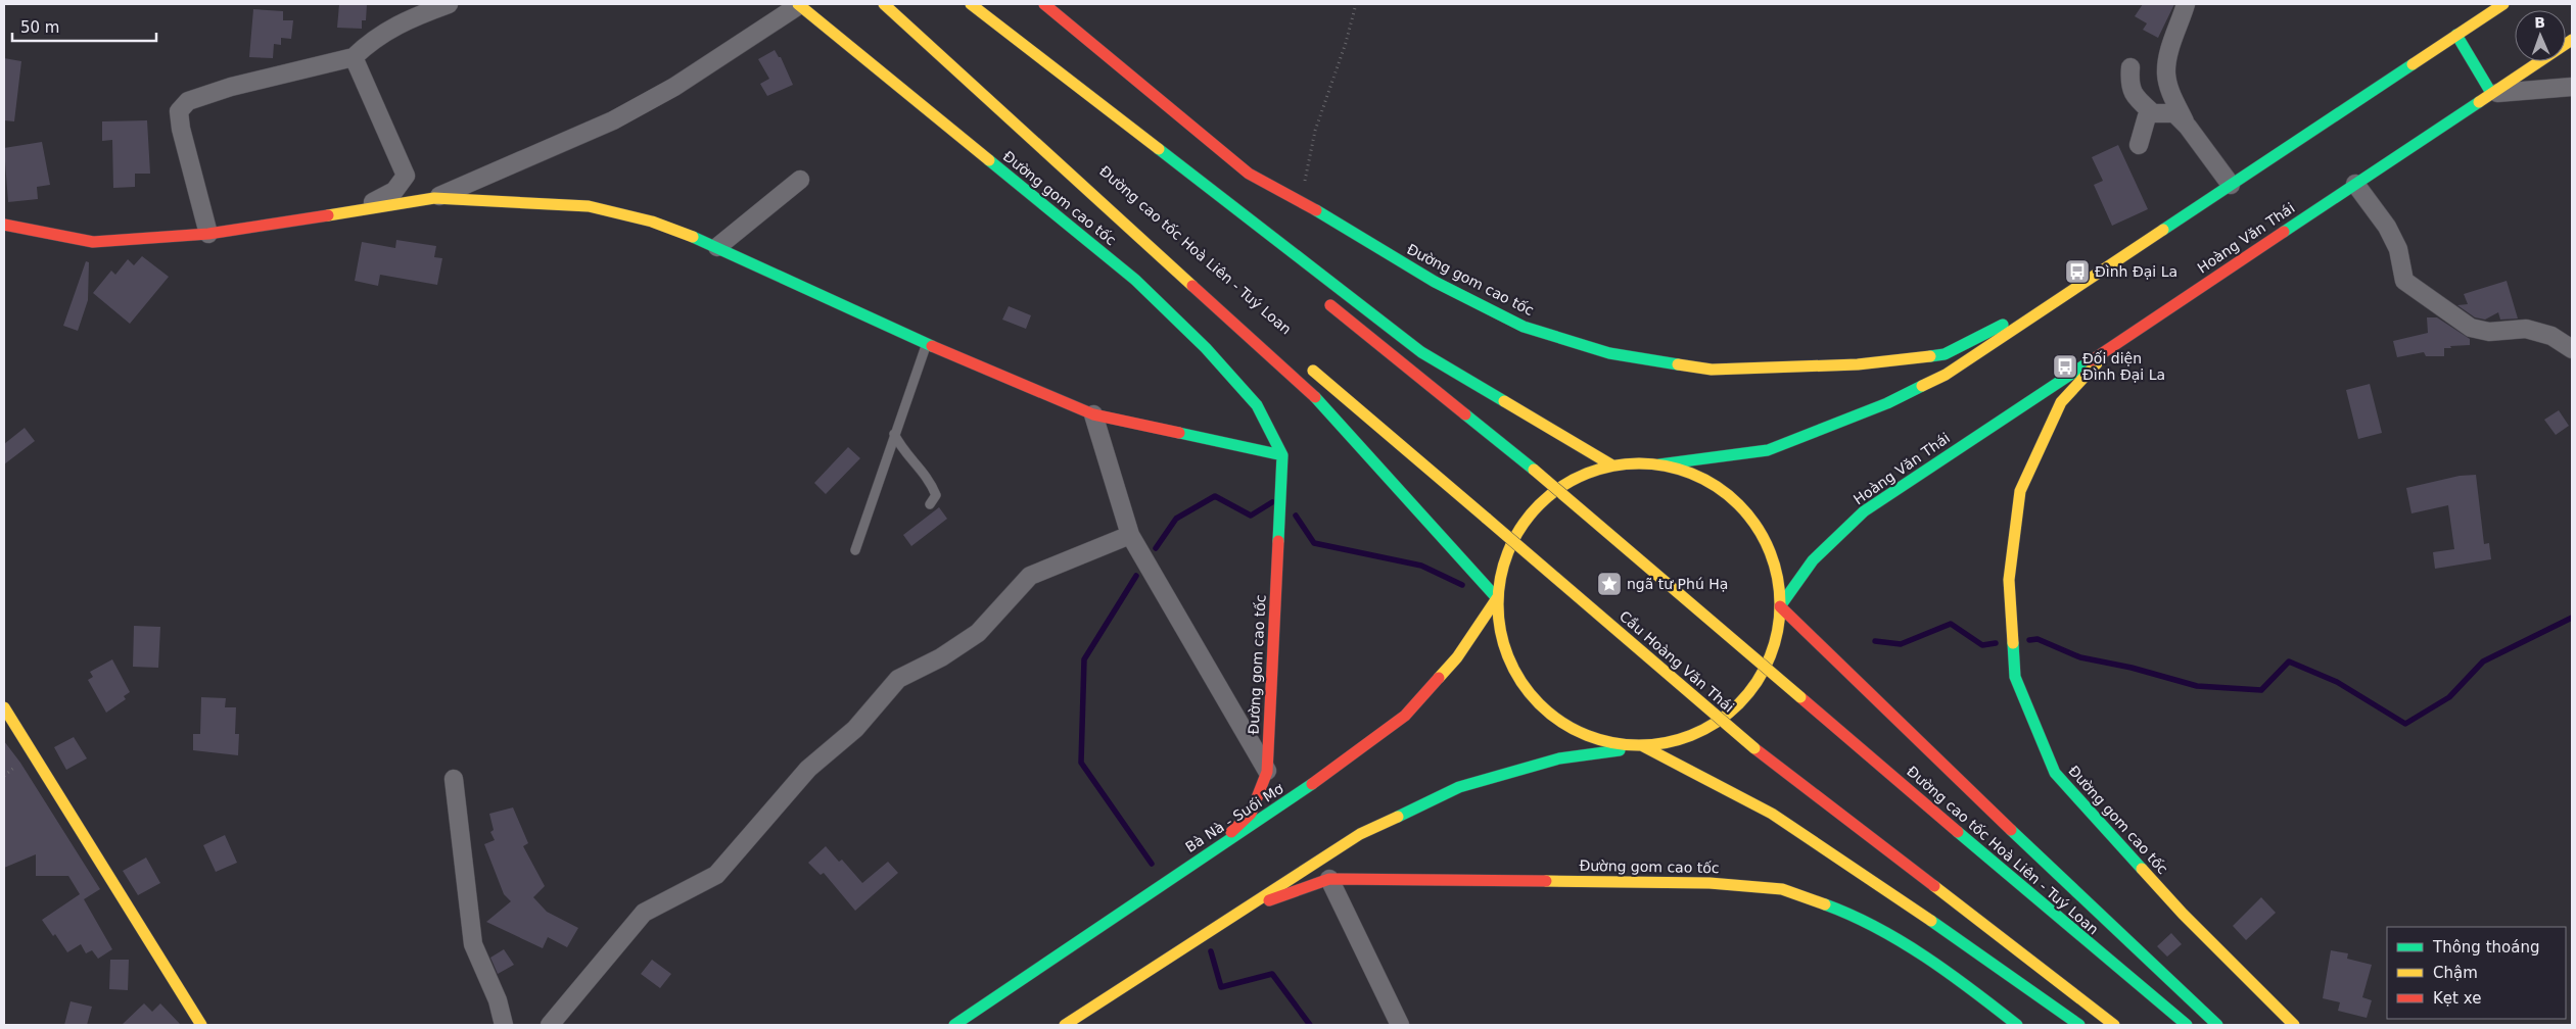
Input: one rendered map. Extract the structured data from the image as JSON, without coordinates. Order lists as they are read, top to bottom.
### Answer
{
  "streets": {
    "main road": [
      "Đường gom cao tốc",
      "Hoàng Văn Thái",
      "Đường cao tốc Hoà Liên - Tuý Loan",
      "Cầu Hoàng Văn Thái",
      "Bà Nà - Suối Mơ"
    ]
  },
  "crossings": [
    ["Đường gom cao tốc", "Hoàng Văn Thái"],
    ["Đường gom cao tốc", "Bà Nà - Suối Mơ"]
  ],
  "places": {
    "bus stop": ["Đình Đại La", "Đối diện Đình Đại La"],
    "place": ["ngã tư Phú Hạ"]
  },
  "legend": ["Thông thoáng", "Chậm", "Kẹt xe"],
  "scale_bar": "50 m",
  "north": "top"
}
